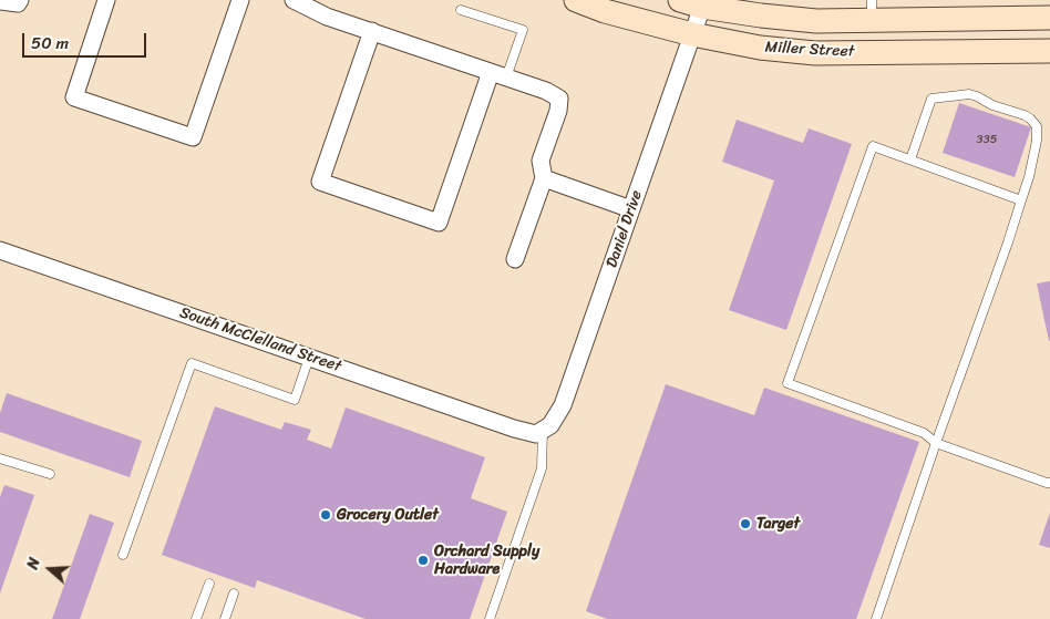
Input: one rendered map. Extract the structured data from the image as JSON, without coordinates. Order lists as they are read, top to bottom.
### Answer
{
  "streets": {
    "street": ["Miller Street", "Daniel Drive", "South McClelland Street"]
  },
  "crossings": [
    ["Miller Street", "Daniel Drive"],
    ["Daniel Drive", "South McClelland Street"]
  ],
  "places": ["Grocery Outlet", "Target", "Orchard Supply Hardware"],
  "house_numbers": ["335"],
  "scale_bar": "50 m",
  "north": "left"
}
